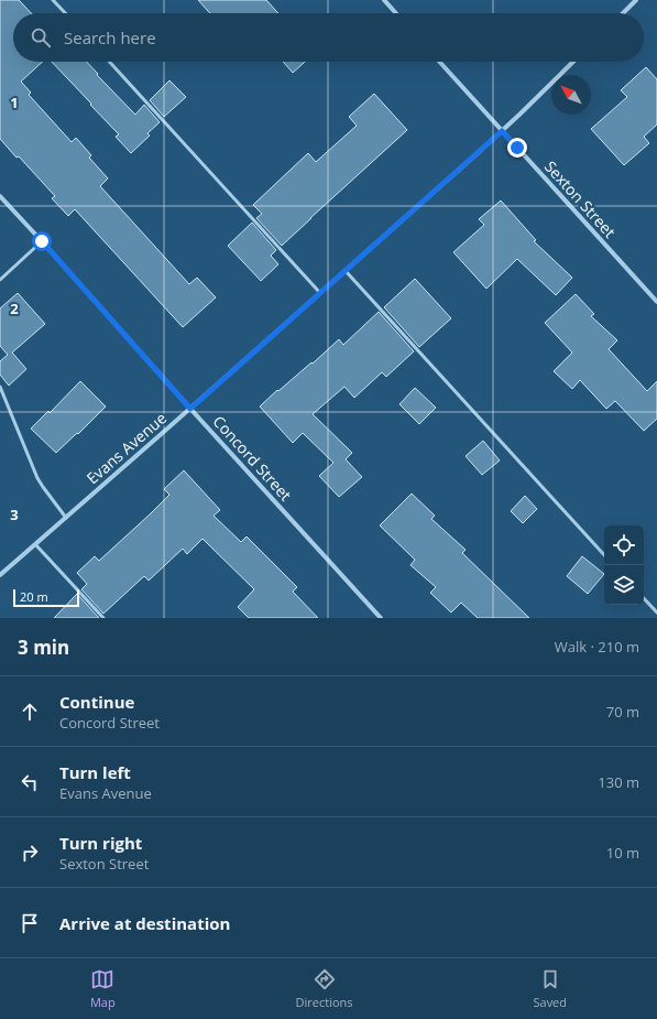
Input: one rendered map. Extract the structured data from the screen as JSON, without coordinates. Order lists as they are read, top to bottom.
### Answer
{
  "streets": {
    "street": ["Sexton Street", "Evans Avenue", "Concord Street"]
  },
  "crossings": [
    ["Sexton Street", "Evans Avenue"],
    ["Evans Avenue", "Concord Street"]
  ],
  "scale_bar": "20 m",
  "north": "top left",
  "page": {
    "search": "Search here",
    "scale": "20 m",
    "heading": ["3 min", "Walk · 210 m"],
    "list": [
      ["Continue", "Concord Street", "70 m"],
      ["Turn left", "Evans Avenue", "130 m"],
      ["Turn right", "Sexton Street", "10 m"],
      "Arrive at destination"
    ],
    "nav": ["Map", "Directions", "Saved"]
  },
  "grid": {
    "rows": ["1", "2", "3"]
  }
}
